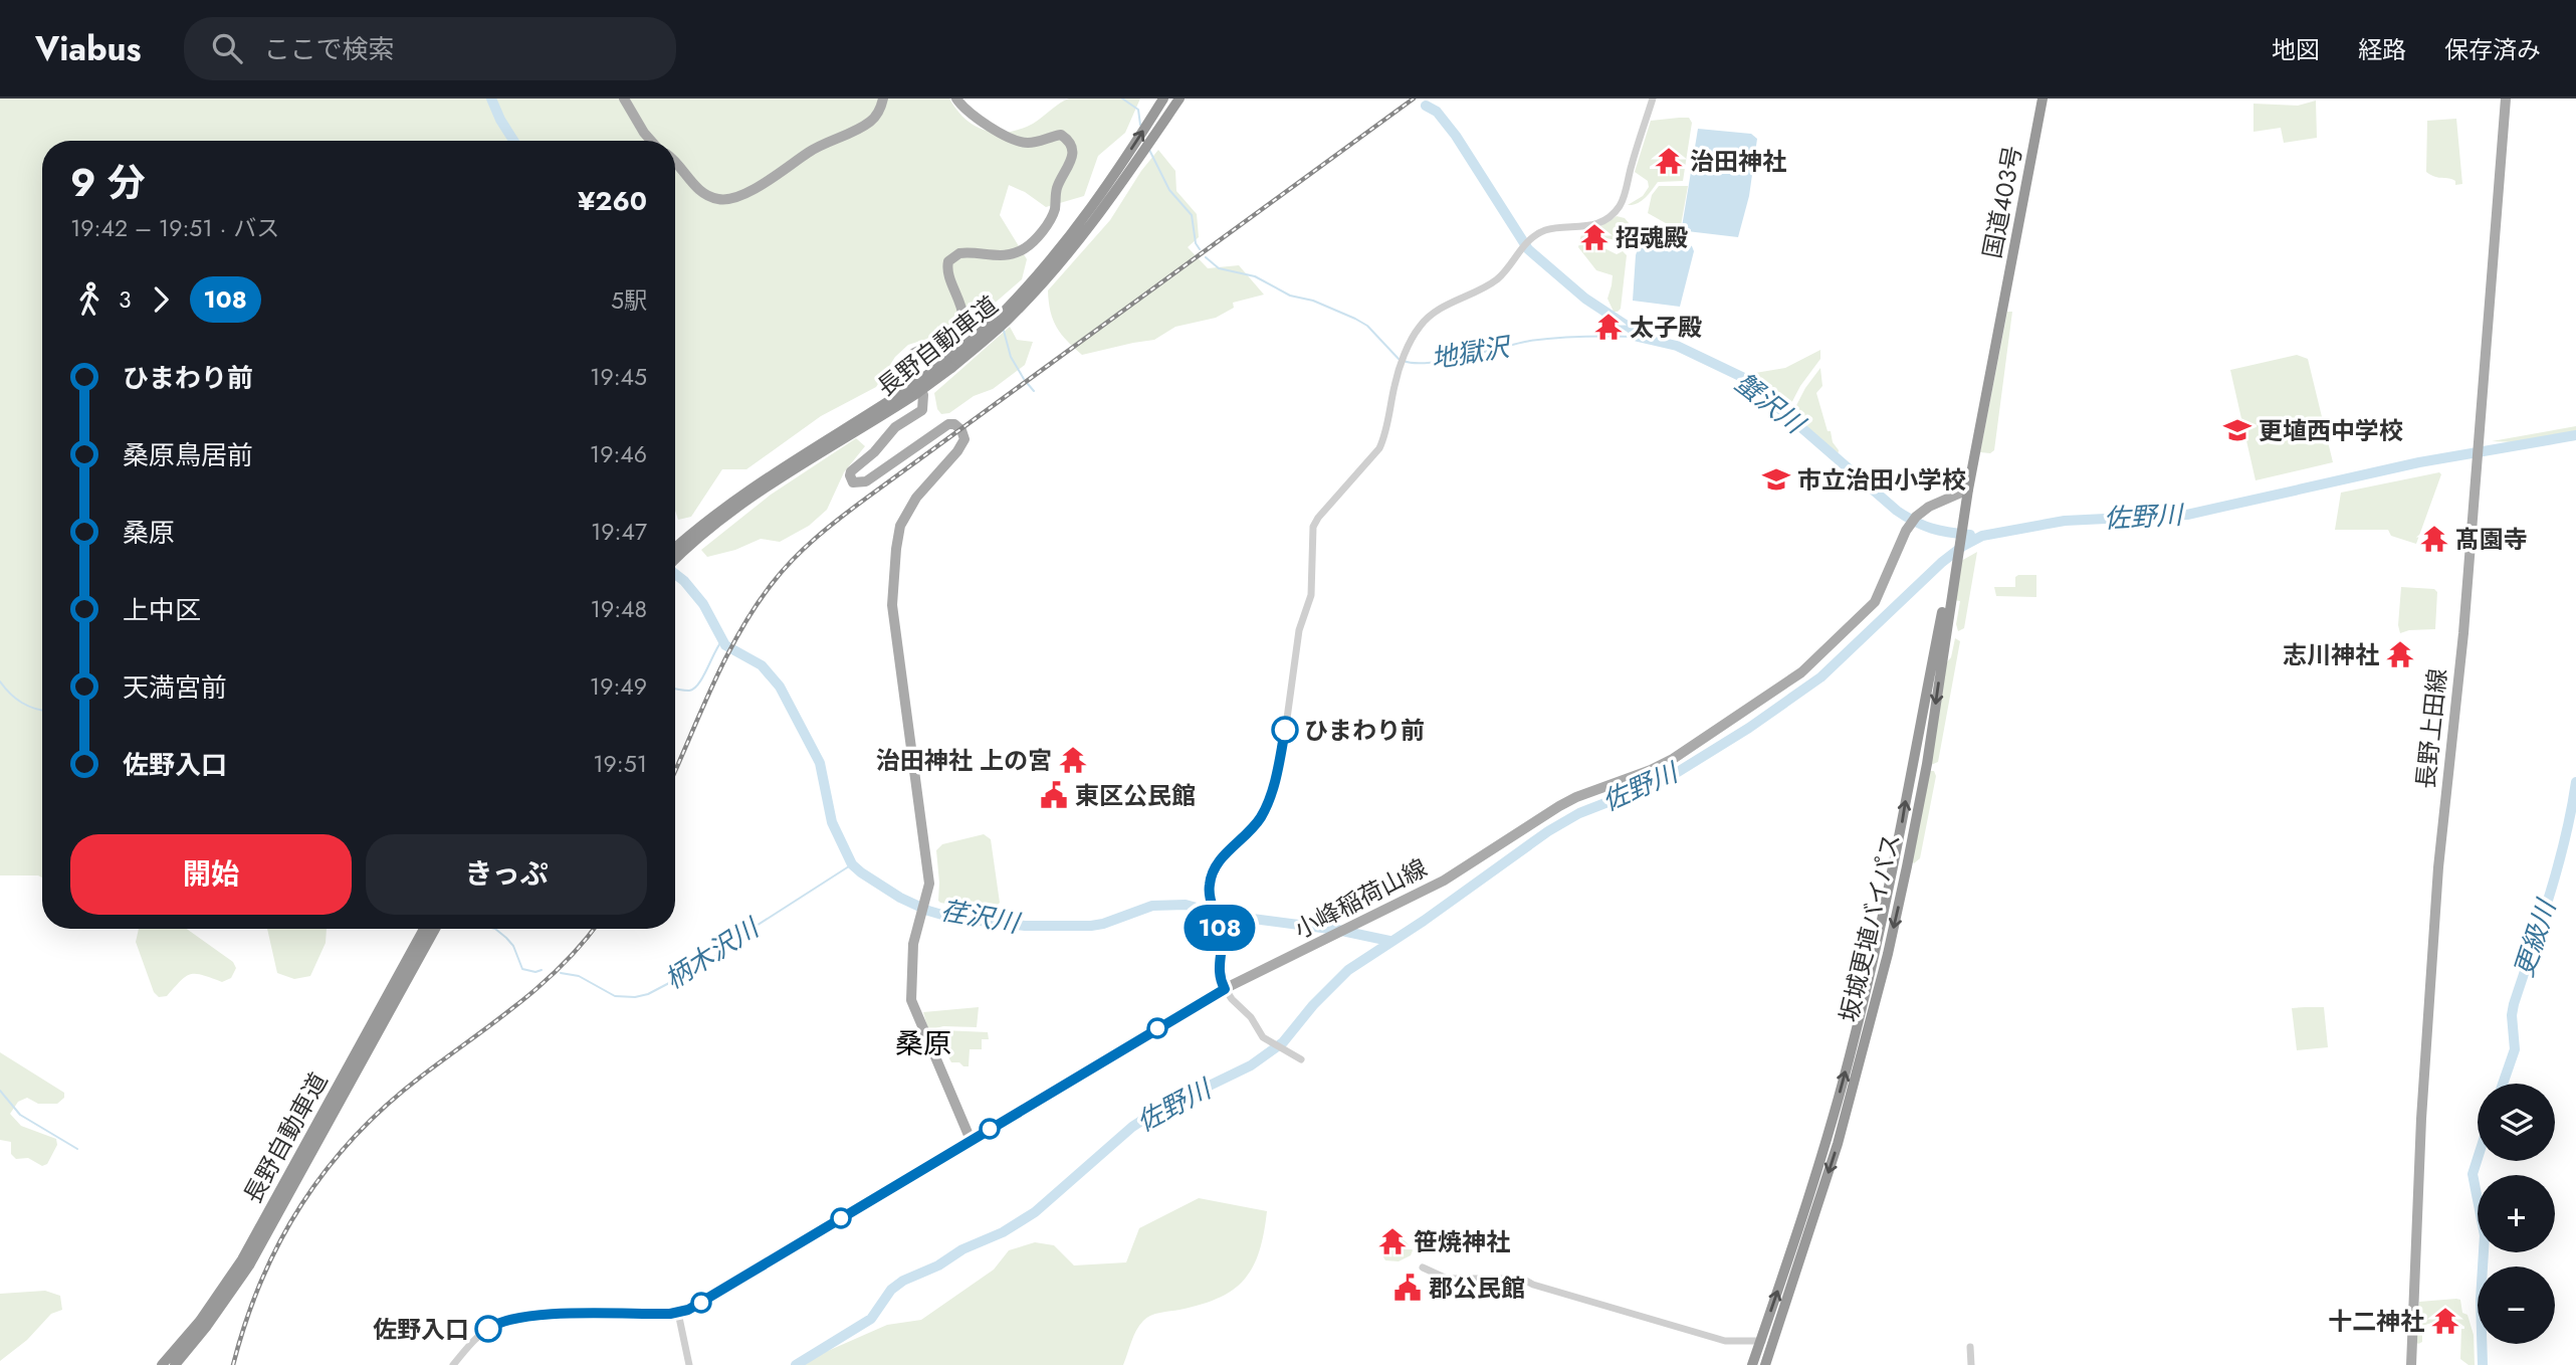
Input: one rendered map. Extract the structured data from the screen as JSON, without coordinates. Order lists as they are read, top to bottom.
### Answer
{
  "streets": {
    "highway": ["国道403号", "長野自動車道", "坂城更埴バイパス"],
    "main road": ["長野上田線", "小峰稲荷山線"]
  },
  "crossings": [
    ["国道403号", "小峰稲荷山線"],
    ["国道403号", "坂城更埴バイパス"],
    ["小峰稲荷山線", "坂城更埴バイパス"]
  ],
  "districts": ["桑原"],
  "water": [
    "地獄沢",
    "蟹沢川",
    "佐野川",
    "荏沢川",
    "更級川",
    "柄木沢川"
  ],
  "places": {
    "temple": [
      "治田神社",
      "招魂殿",
      "太子殿",
      "髙園寺",
      "志川神社",
      "治田神社 上の宮",
      "笹焼神社",
      "十二神社"
    ],
    "school or university": ["更埴西中学校", "市立治田小学校"],
    "other": ["ひまわり前", "佐野入口"],
    "public building": ["東区公民館", "郡公民館"]
  },
  "lines": ["bus line 108"],
  "page": {
    "header": "Viabus",
    "search": "ここで検索",
    "nav": ["地図", "経路", "保存済み"],
    "on_map": "108",
    "heading": ["9 分", "19:42 – 19:51 · バス", "¥260"],
    "legs": ["3", "108", "5駅"],
    "list": [
      {
        "name": "ひまわり前",
        "value": "19:45"
      },
      {
        "name": "桑原鳥居前",
        "value": "19:46"
      },
      {
        "name": "桑原",
        "value": "19:47"
      },
      {
        "name": "上中区",
        "value": "19:48"
      },
      {
        "name": "天満宮前",
        "value": "19:49"
      },
      {
        "name": "佐野入口",
        "value": "19:51"
      }
    ],
    "buttons": ["開始", "きっぷ"],
    "map_buttons": ["+", "−"]
  }
}
